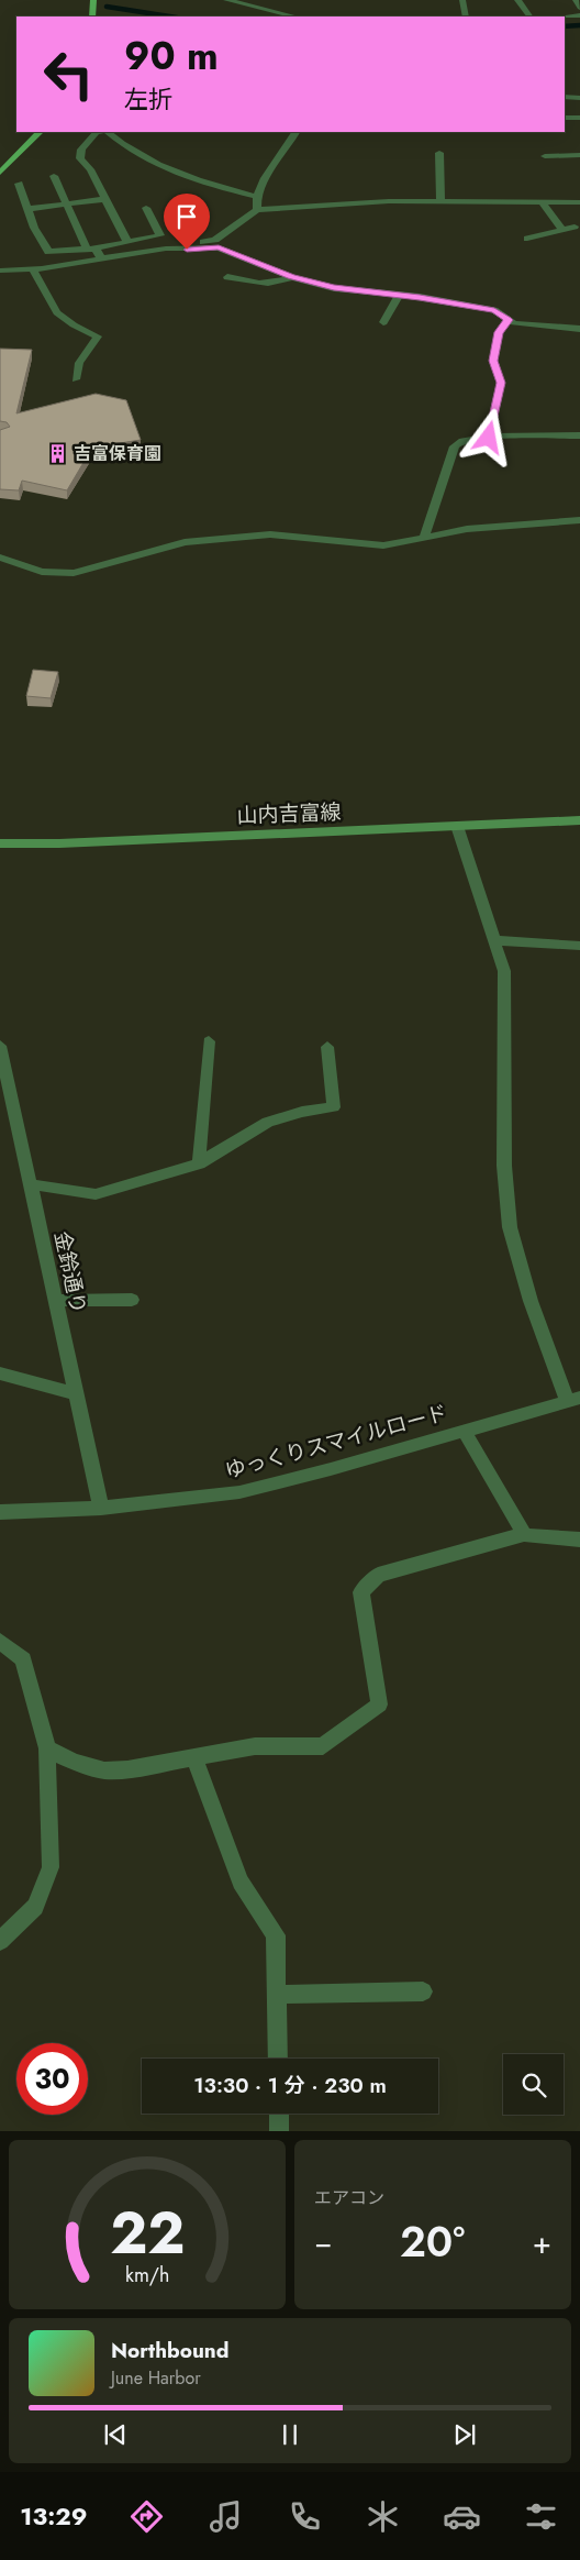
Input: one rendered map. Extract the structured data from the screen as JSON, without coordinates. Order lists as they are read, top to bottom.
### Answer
{
  "streets": {
    "main road": ["山内吉富線"],
    "street": ["金鈴通り", "ゆっくりスマイルロード"]
  },
  "crossings": [
    ["金鈴通り", "ゆっくりスマイルロード"]
  ],
  "places": {
    "building": ["吉富保育園"]
  },
  "page": {
    "turn": ["90 m", "左折"],
    "limit": "30",
    "trip": "13:30 · 1 分 · 230 m",
    "tile": "エアコン",
    "heat": ["−", "20°", "+"],
    "song": ["Northbound", "June Harbor"],
    "tabs": "13:29",
    "gauge": ["22", "km/h"]
  }
}
